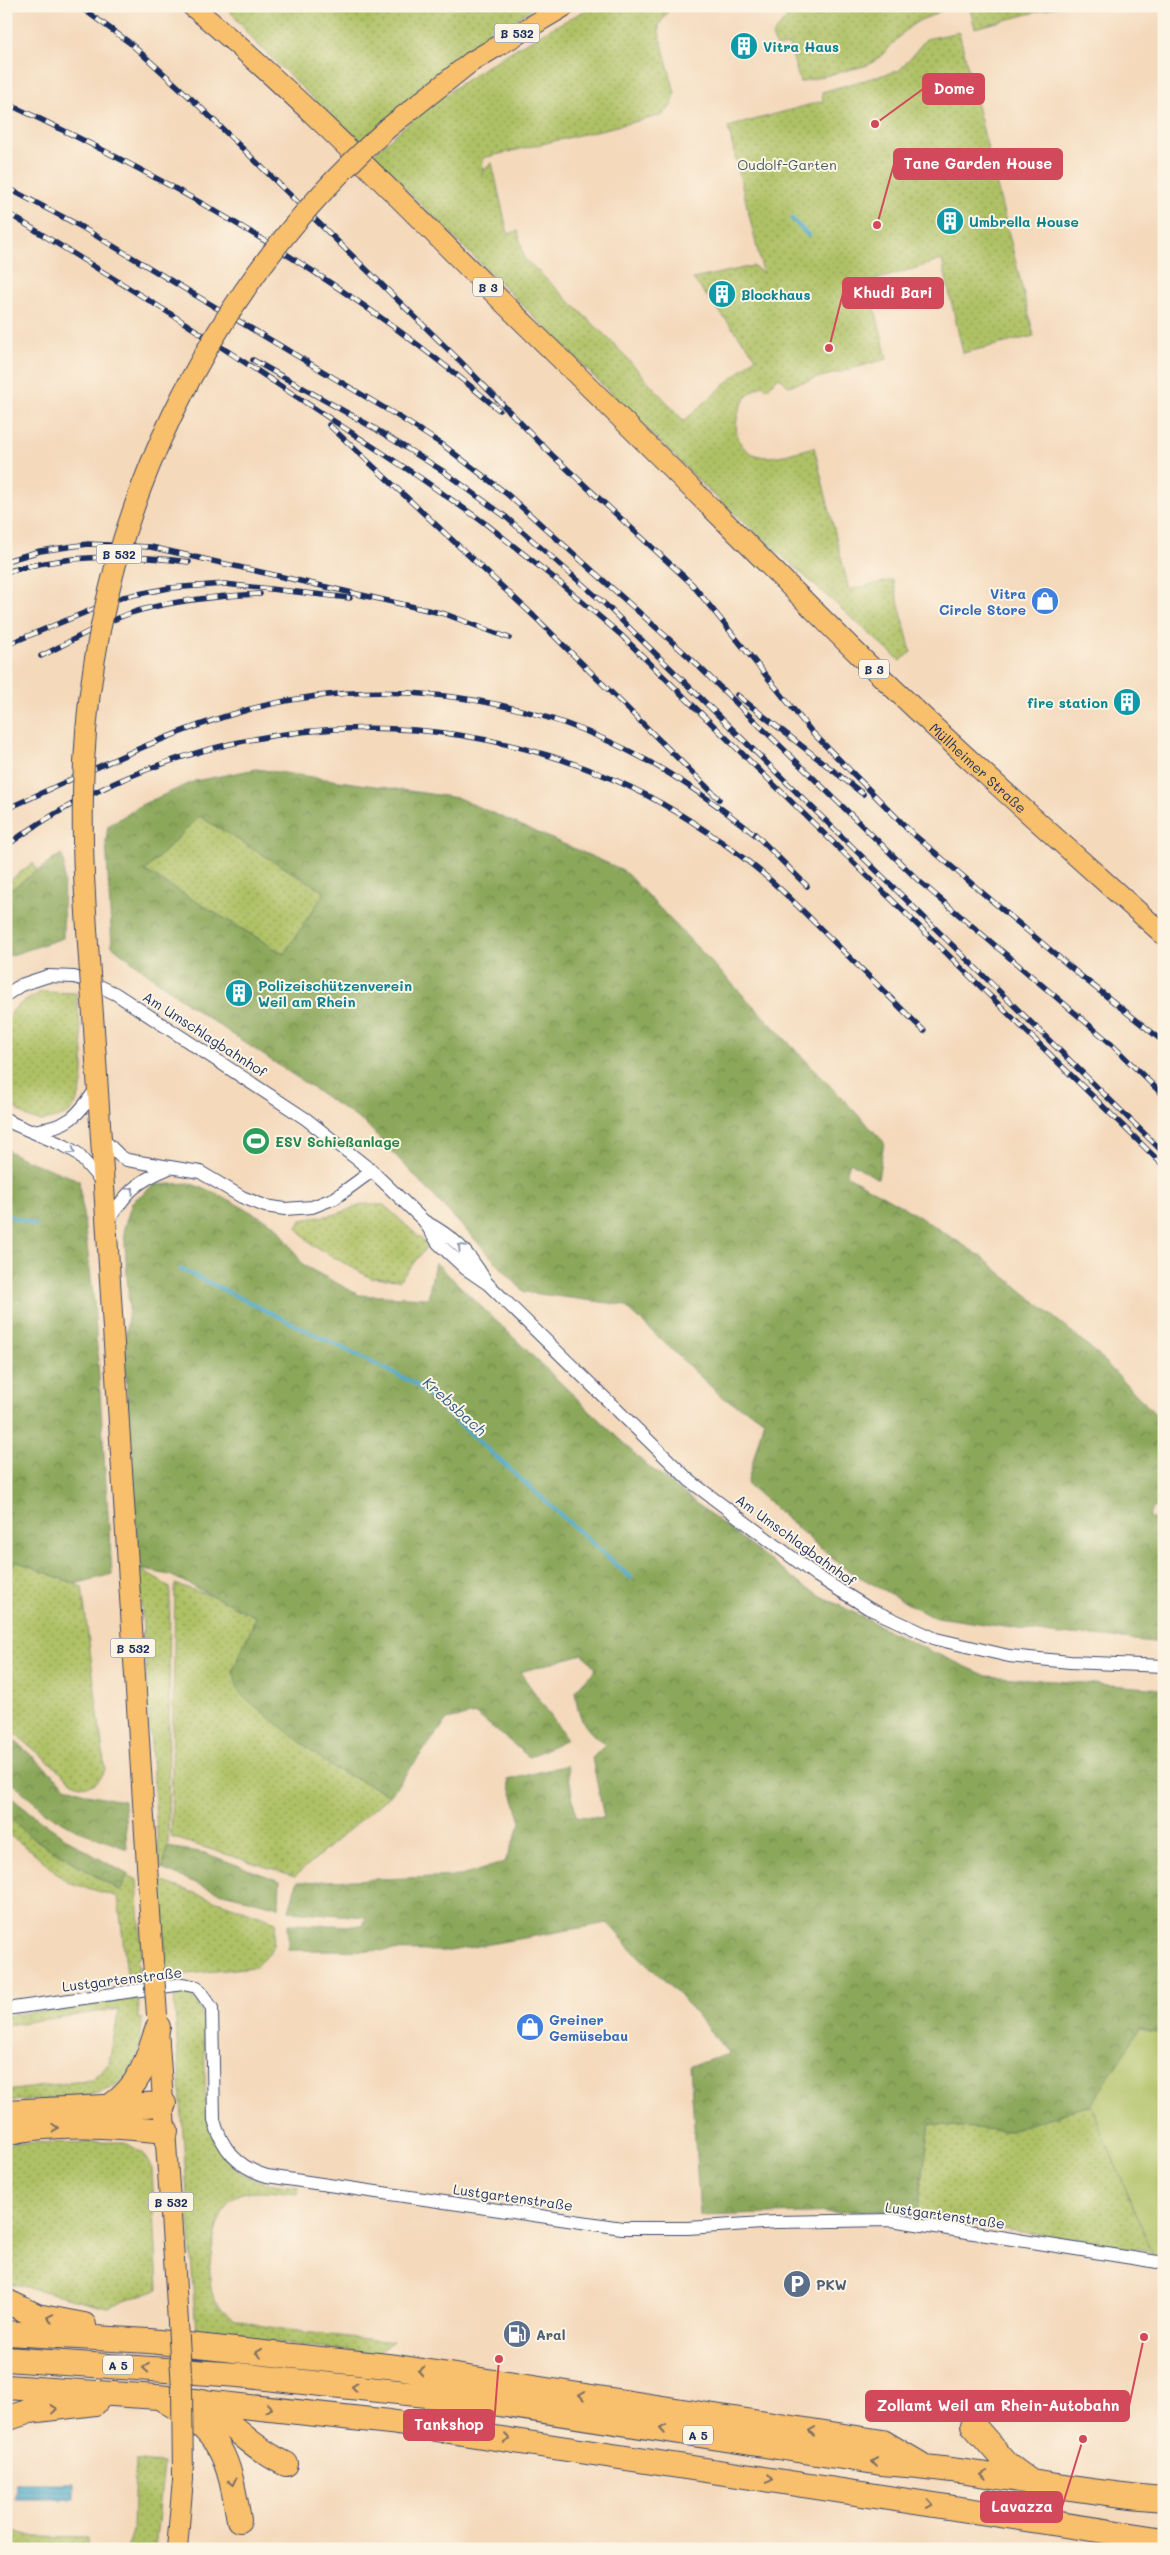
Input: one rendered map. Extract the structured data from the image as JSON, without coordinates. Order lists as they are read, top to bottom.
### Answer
{
  "streets": {
    "highway": ["A 5"],
    "main road": ["B 532", "B 3", "Müllheimer Straße"],
    "street": ["Am Umschlagbahnhof", "Lustgartenstraße"]
  },
  "crossings": [
    ["B 3", "Müllheimer Straße"]
  ],
  "water": ["Krebsbach"],
  "parks": ["Oudolf-Garten"],
  "places": {
    "building": [
      "Vitra Haus",
      "Umbrella House",
      "Blockhaus",
      "fire station",
      "Polizeischützenverein Weil am Rhein"
    ],
    "other": [
      "Dome",
      "Tane Garden House",
      "Khudi Bari",
      "Zollamt Weil am Rhein-Autobahn",
      "Tankshop",
      "Lavazza"
    ],
    "shop": ["Vitra Circle Store", "Greiner Gemüsebau"],
    "sports": ["ESV Schießanlage"],
    "parking": ["PKW"],
    "fuel station": ["Aral"]
  }
}
